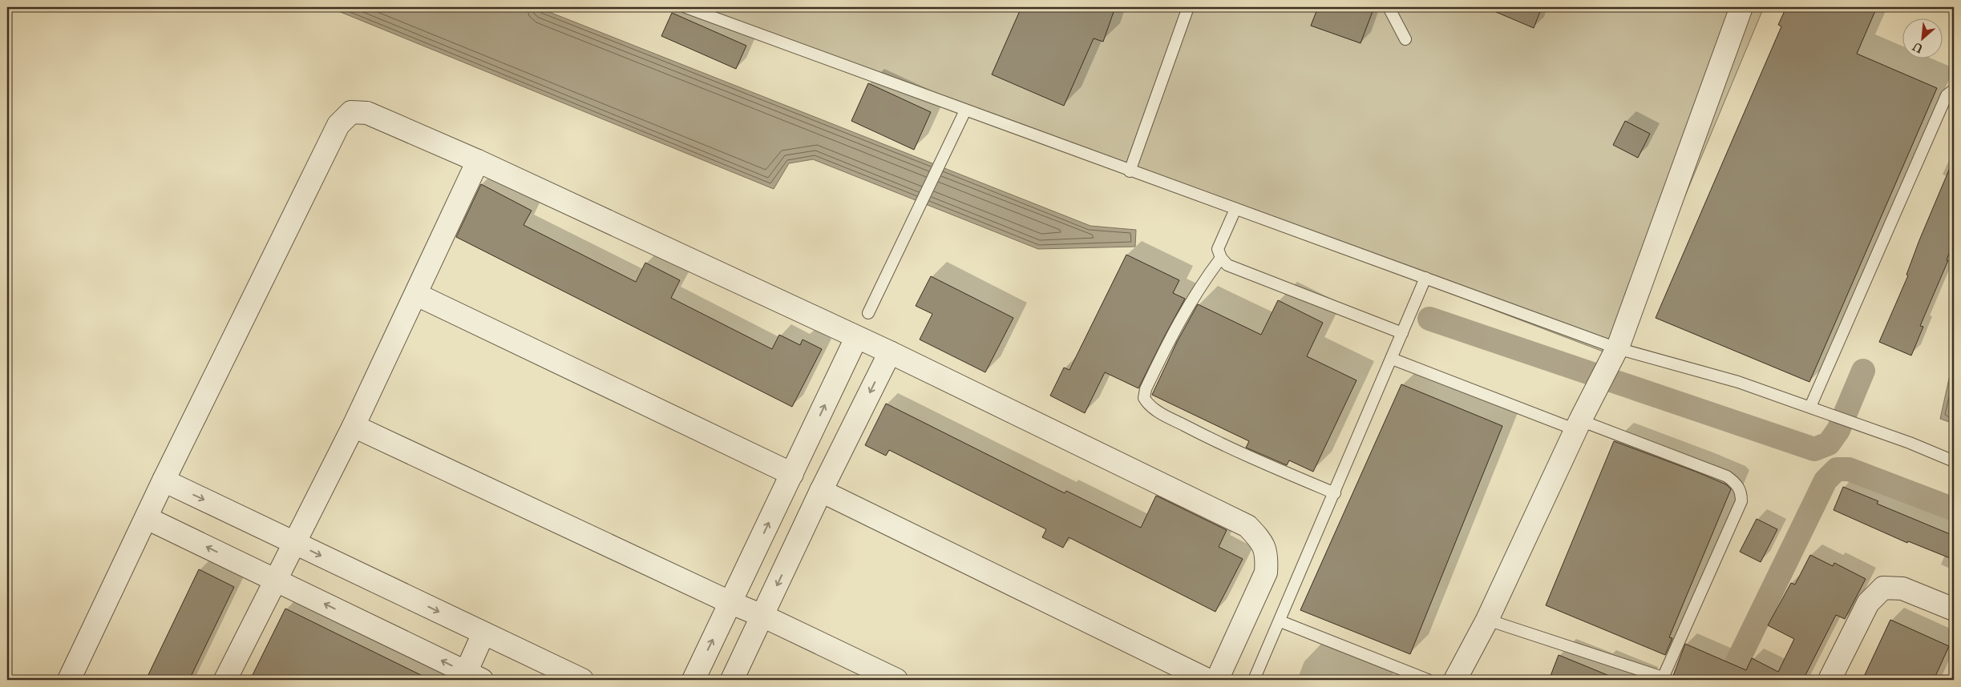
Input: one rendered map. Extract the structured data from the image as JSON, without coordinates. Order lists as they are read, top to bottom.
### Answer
{
  "north": "bottom left"
}
